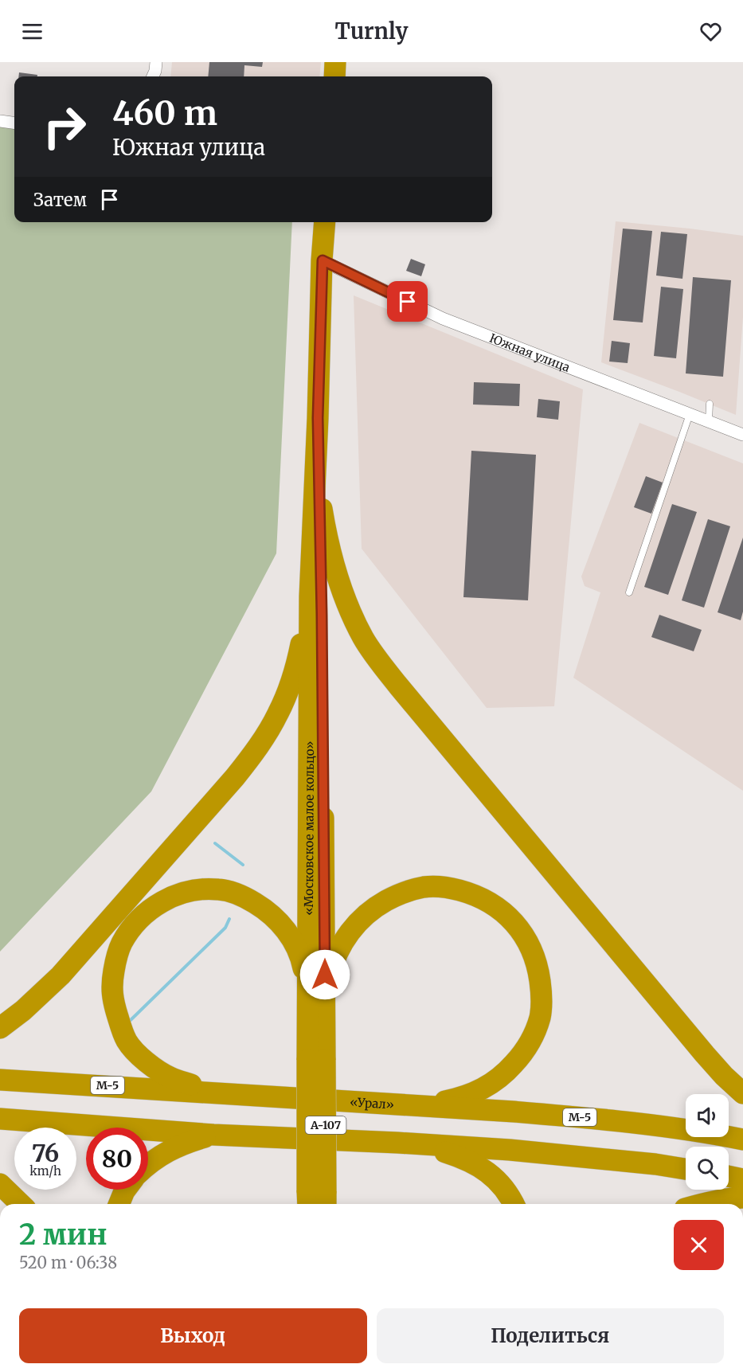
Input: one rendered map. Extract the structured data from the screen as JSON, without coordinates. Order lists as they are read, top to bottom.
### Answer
{
  "streets": {
    "highway": [
      "«Московское малое кольцо»",
      "М-5",
      "«Урал»",
      "А-107"
    ],
    "street": ["Южная улица"]
  },
  "crossings": [
    ["Южная улица", "«Московское малое кольцо»"]
  ],
  "page": {
    "header": "Turnly",
    "turn": ["460 m", "Южная улица"],
    "then": "Затем",
    "speed": "76 km/h",
    "limit": "80",
    "heading": ["2 мин", "520 m · 06:38"],
    "buttons": ["Выход", "Поделиться"]
  }
}
